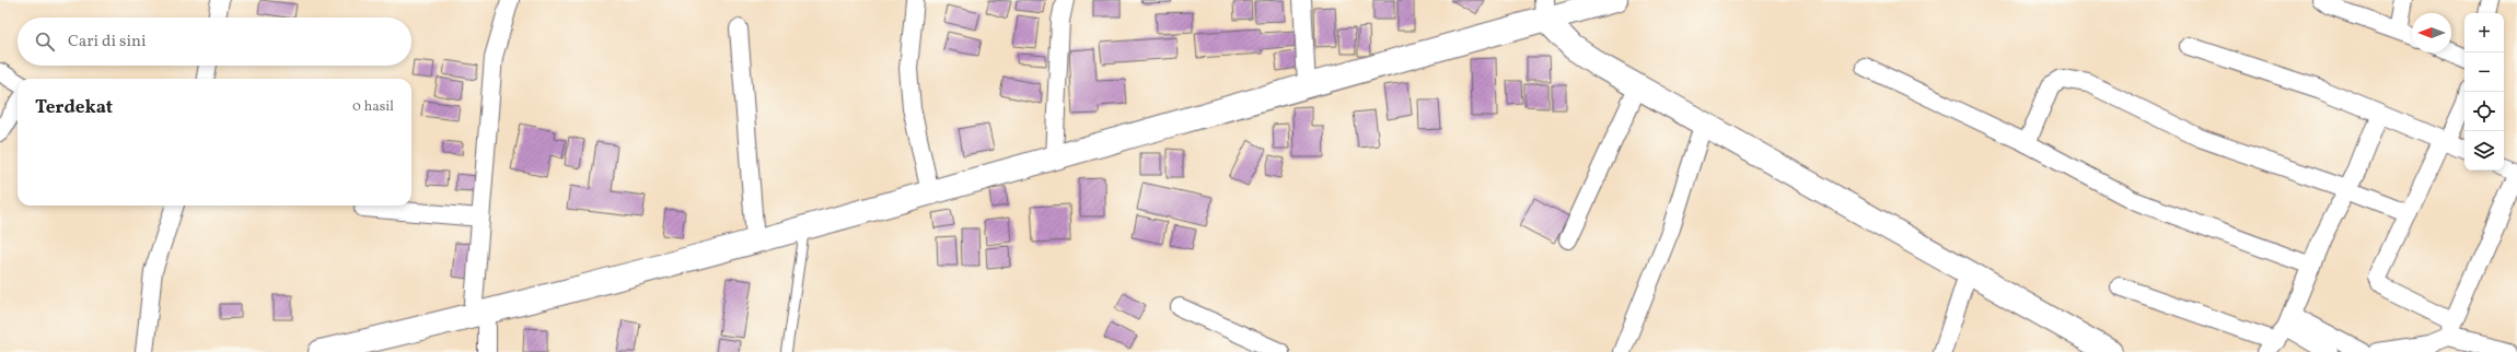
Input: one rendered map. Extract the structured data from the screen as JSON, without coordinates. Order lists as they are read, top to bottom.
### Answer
{
  "north": "left",
  "page": {
    "map_buttons": ["+", "−"],
    "search": "Cari di sini",
    "heading": ["Terdekat", "0 hasil"]
  }
}
